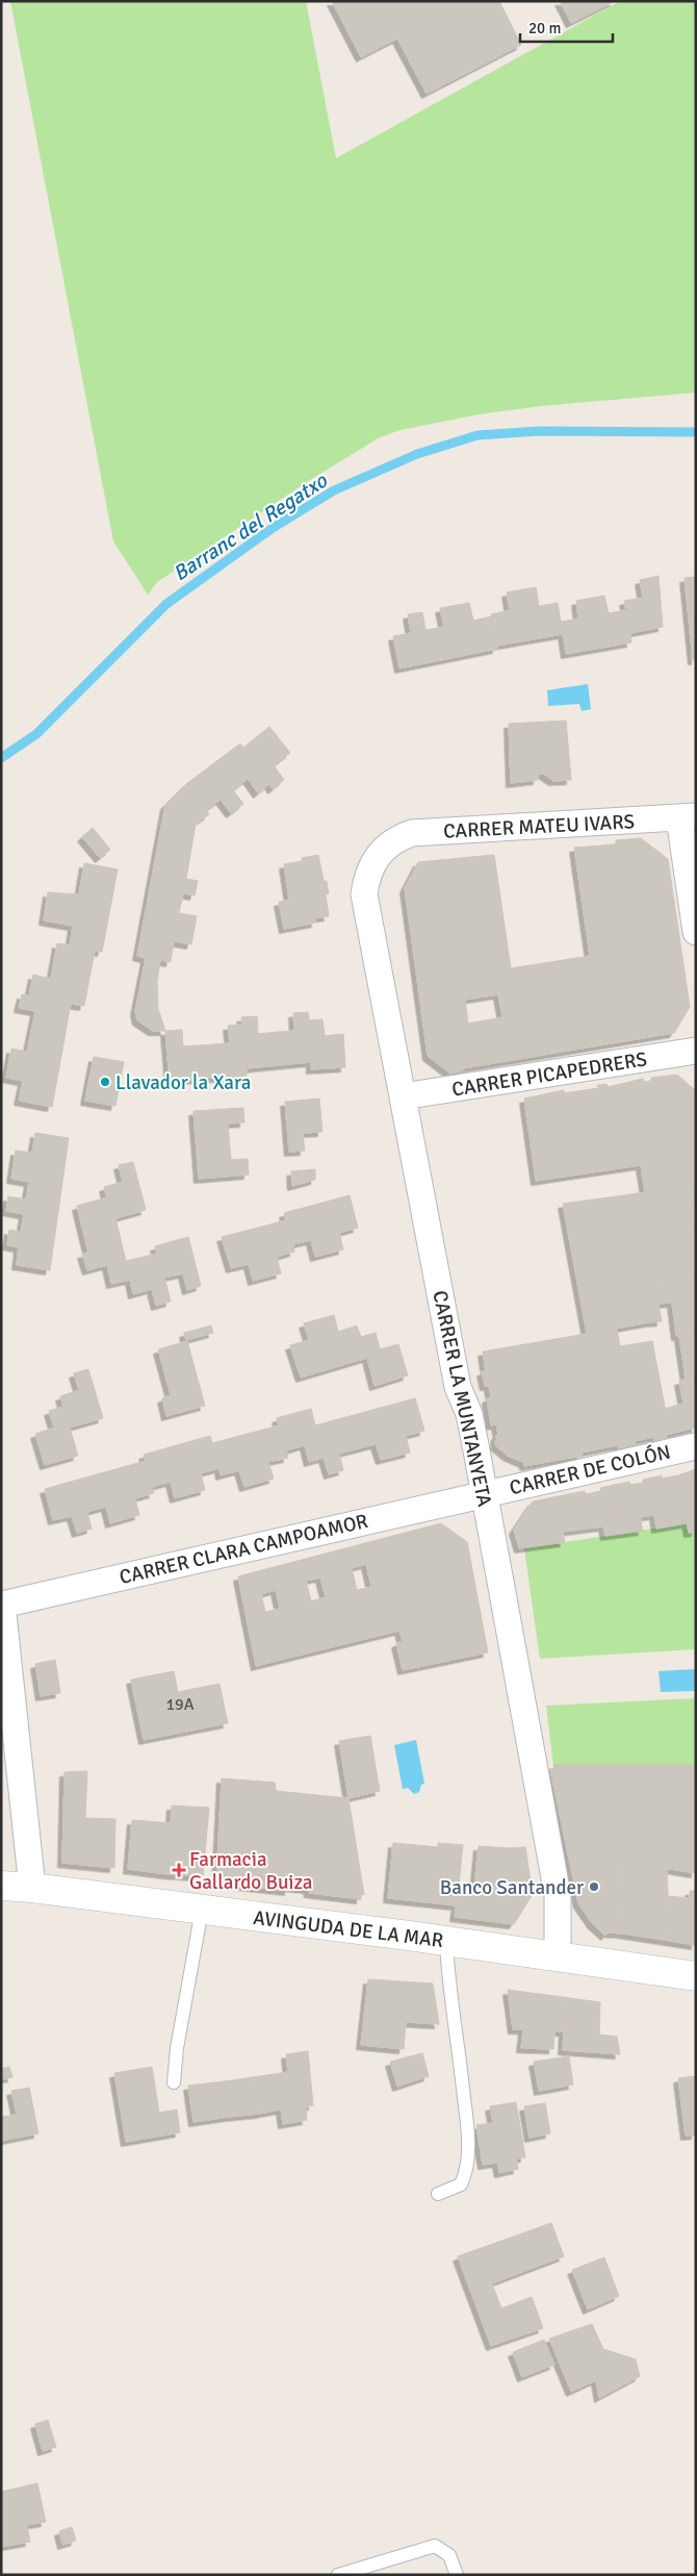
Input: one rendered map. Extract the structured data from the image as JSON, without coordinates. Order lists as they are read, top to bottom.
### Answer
{
  "streets": {
    "main road": ["AVINGUDA DE LA MAR"],
    "street": [
      "CARRER MATEU IVARS",
      "CARRER PICAPEDRERS",
      "CARRER LA MUNTANYETA",
      "CARRER DE COLÓN",
      "CARRER CLARA CAMPOAMOR"
    ]
  },
  "crossings": [
    ["CARRER MATEU IVARS", "CARRER LA MUNTANYETA"],
    ["CARRER PICAPEDRERS", "CARRER LA MUNTANYETA"],
    ["CARRER LA MUNTANYETA", "CARRER DE COLÓN"],
    ["CARRER LA MUNTANYETA", "CARRER CLARA CAMPOAMOR"],
    ["CARRER LA MUNTANYETA", "AVINGUDA DE LA MAR"],
    ["CARRER DE COLÓN", "CARRER CLARA CAMPOAMOR"]
  ],
  "water": ["Barranc del Regatxo"],
  "places": {
    "other": ["Llavador la Xara", "Banco Santander"],
    "health": ["Farmacia Gallardo Buiza"]
  },
  "house_numbers": ["19A"],
  "scale_bar": "20 m"
}
